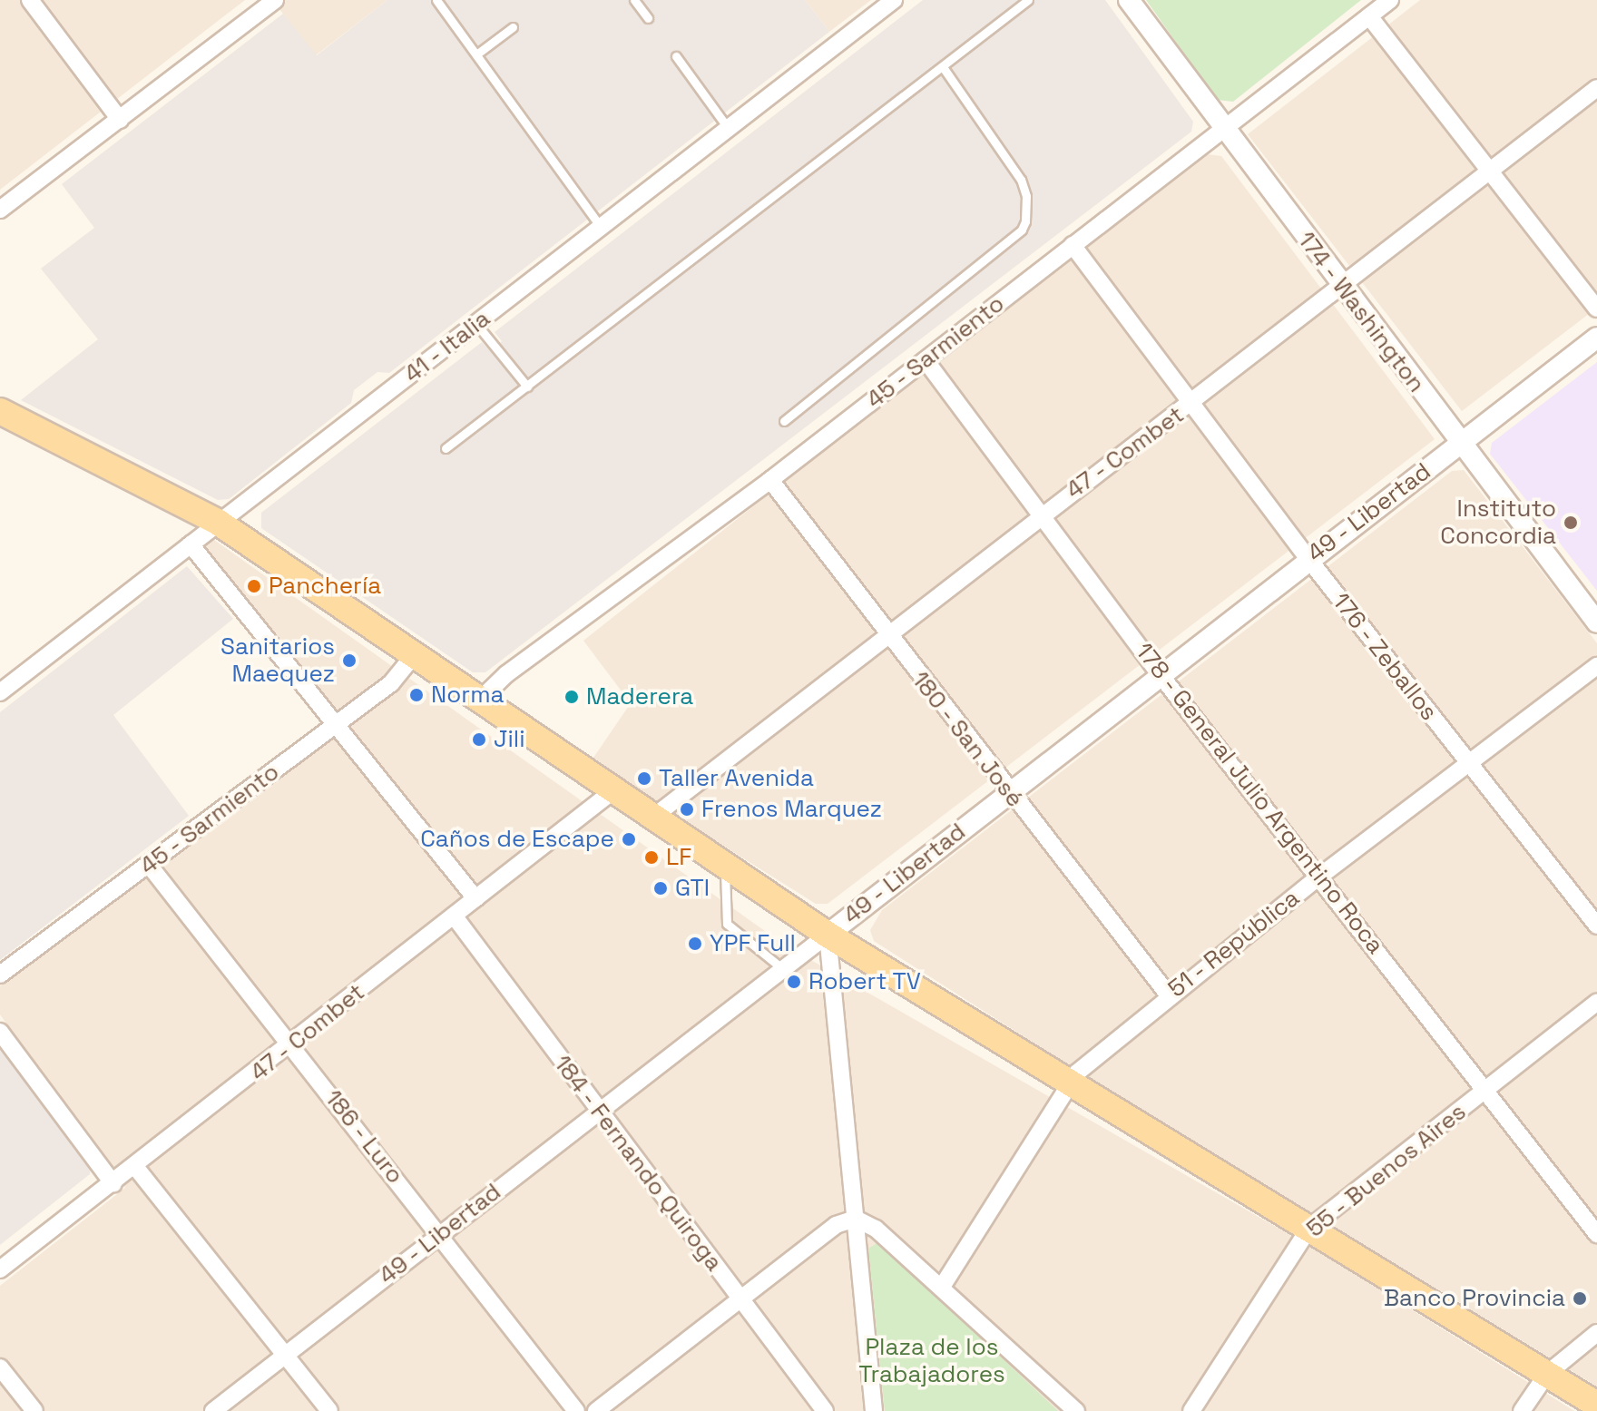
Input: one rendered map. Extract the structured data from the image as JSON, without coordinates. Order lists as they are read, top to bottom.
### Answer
{
  "streets": {
    "street": [
      "174 - Washington",
      "41 - Italia",
      "45 - Sarmiento",
      "47 - Combet",
      "49 - Libertad",
      "176 - Zeballos",
      "180 - San José",
      "178 - General Julio Argentino Roca",
      "51 - República",
      "186 - Luro",
      "184 - Fernando Quiroga",
      "55 - Buenos Aires"
    ]
  },
  "crossings": [
    ["174 - Washington", "45 - Sarmiento"],
    ["174 - Washington", "47 - Combet"],
    ["174 - Washington", "49 - Libertad"],
    ["45 - Sarmiento", "176 - Zeballos"],
    ["45 - Sarmiento", "180 - San José"],
    ["45 - Sarmiento", "178 - General Julio Argentino Roca"],
    ["45 - Sarmiento", "186 - Luro"],
    ["47 - Combet", "176 - Zeballos"],
    ["47 - Combet", "180 - San José"],
    ["47 - Combet", "178 - General Julio Argentino Roca"],
    ["47 - Combet", "186 - Luro"],
    ["47 - Combet", "184 - Fernando Quiroga"],
    ["49 - Libertad", "176 - Zeballos"],
    ["49 - Libertad", "180 - San José"],
    ["49 - Libertad", "178 - General Julio Argentino Roca"],
    ["49 - Libertad", "186 - Luro"],
    ["49 - Libertad", "184 - Fernando Quiroga"],
    ["176 - Zeballos", "51 - República"],
    ["180 - San José", "51 - República"],
    ["178 - General Julio Argentino Roca", "51 - República"],
    ["178 - General Julio Argentino Roca", "55 - Buenos Aires"]
  ],
  "parks": ["Plaza de los Trabajadores"],
  "places": [
    "Instituto Concordia",
    "Panchería",
    "Sanitarios Maequez",
    "Norma",
    "Maderera",
    "Jili",
    "Taller Avenida",
    "Frenos Marquez",
    "Caños de Escape",
    "LF",
    "GTI",
    "YPF Full",
    "Robert TV",
    "Banco Provincia"
  ]
}
